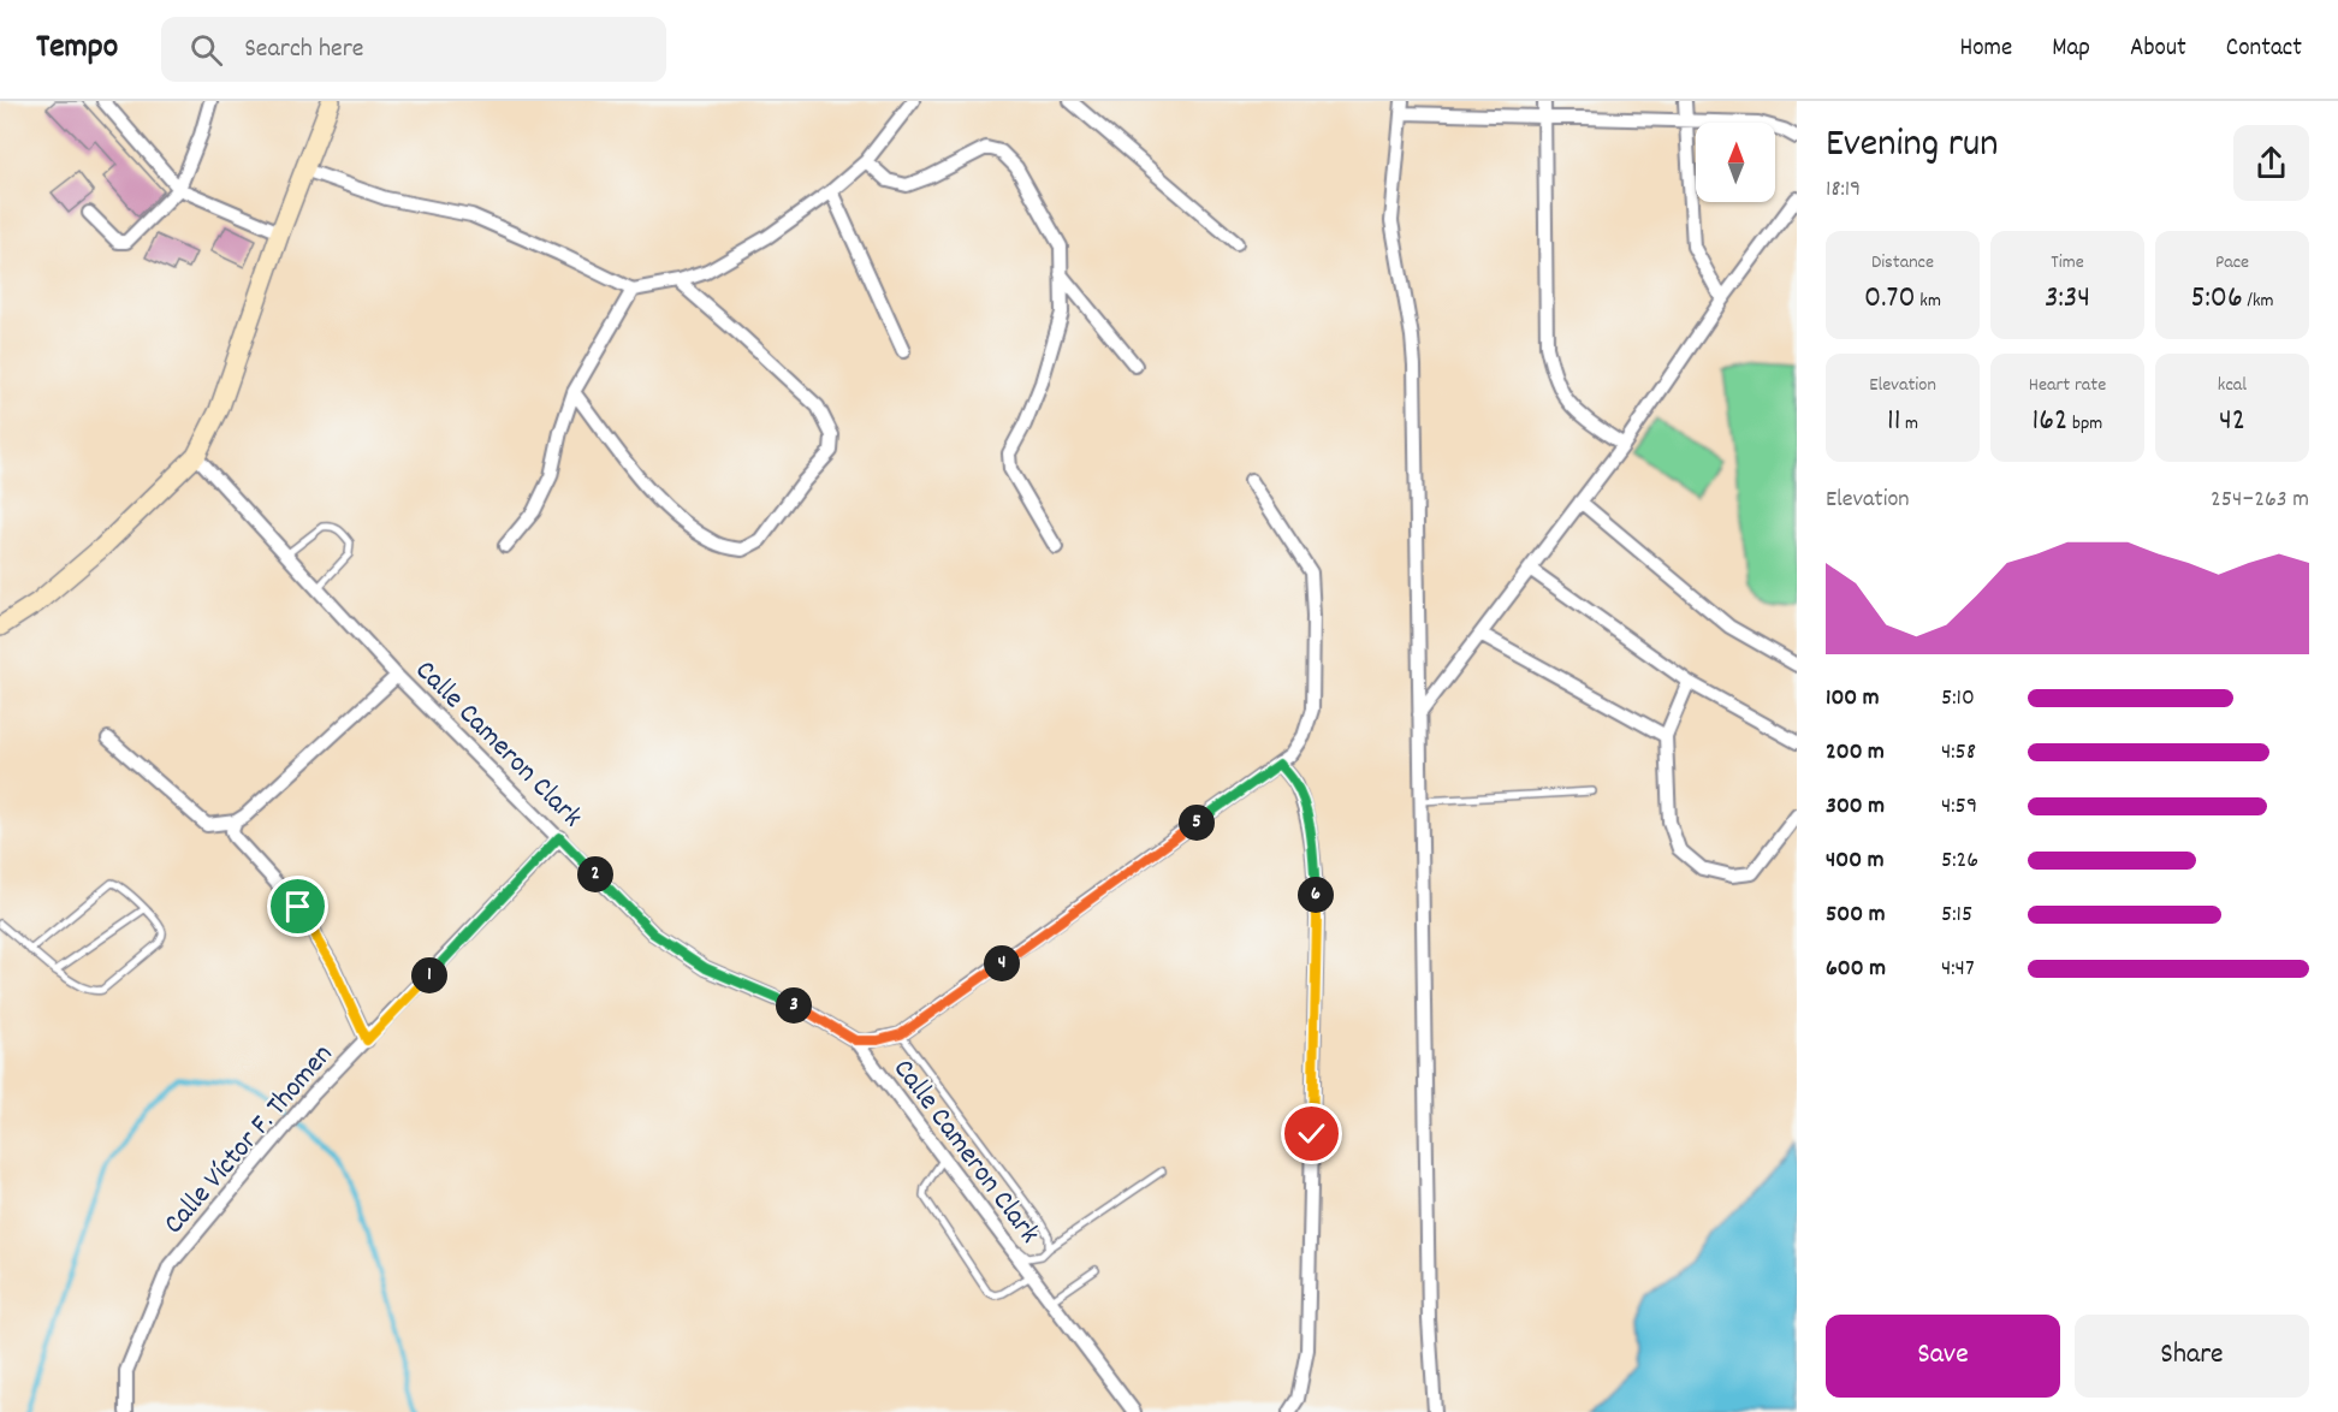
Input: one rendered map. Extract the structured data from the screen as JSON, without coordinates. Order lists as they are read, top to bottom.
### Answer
{
  "streets": {
    "street": ["Calle Cameron Clark", "Calle Víctor F. Thomen"]
  },
  "crossings": [
    ["Calle Cameron Clark", "Calle Víctor F. Thomen"]
  ],
  "north": "top",
  "page": {
    "header": "Tempo",
    "search": "Search here",
    "nav": [
      "Home",
      "Map",
      "About",
      "Contact"
    ],
    "heading": ["Evening run", "18:19"],
    "stats": [
      ["Distance", "0.70 km"],
      ["Time", "3:34"],
      ["Pace", "5:06 /km"],
      ["Elevation", "11 m"],
      ["Heart rate", "162 bpm"],
      ["kcal", "42"]
    ],
    "chart": ["Elevation", "254–263 m"],
    "list": [
      {
        "name": "100 m",
        "note": "5:10"
      },
      {
        "name": "200 m",
        "note": "4:58"
      },
      {
        "name": "300 m",
        "note": "4:59"
      },
      {
        "name": "400 m",
        "note": "5:26"
      },
      {
        "name": "500 m",
        "note": "5:15"
      },
      {
        "name": "600 m",
        "note": "4:47"
      }
    ],
    "pins": [
      "5",
      "2",
      "6",
      "4",
      "1",
      "3"
    ],
    "buttons": ["Save", "Share"]
  }
}
